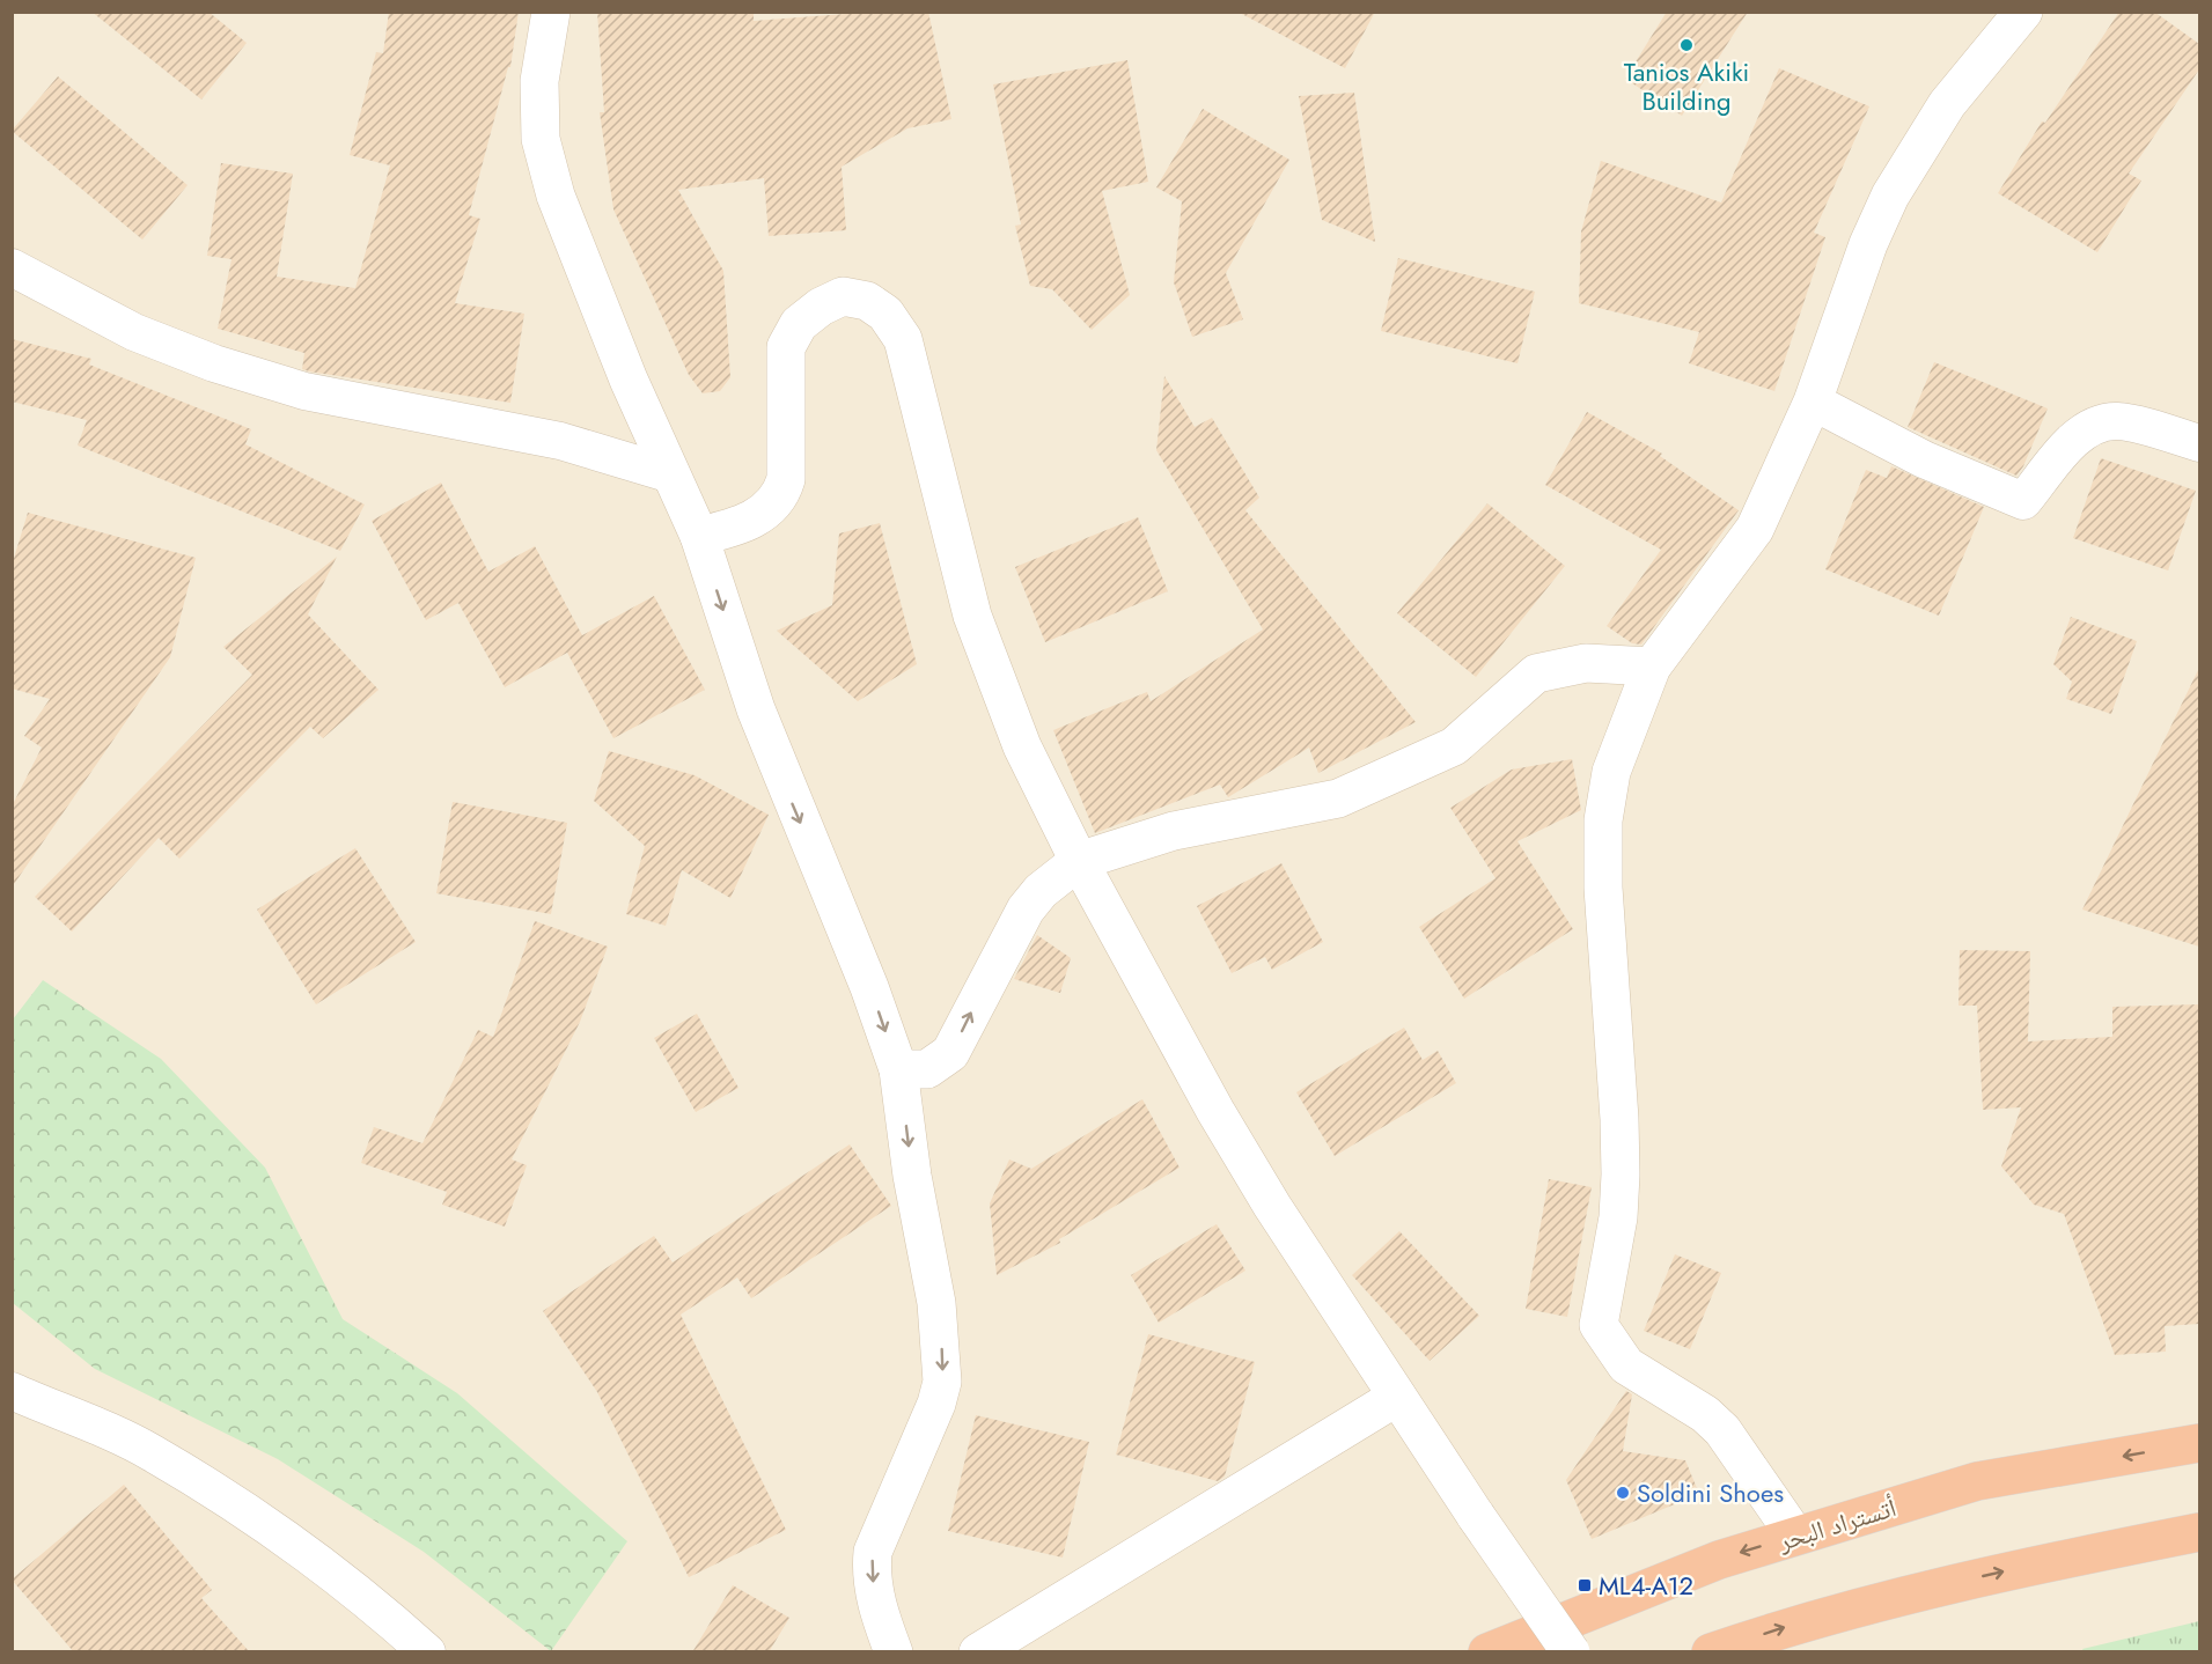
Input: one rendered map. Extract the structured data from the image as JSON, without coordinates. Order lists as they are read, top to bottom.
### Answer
{
  "streets": {
    "highway": ["أتستراد البحر"]
  },
  "places": {
    "other": ["Tanios Akiki Building", "Soldini Shoes"],
    "transit": ["ML4-A12"]
  }
}
